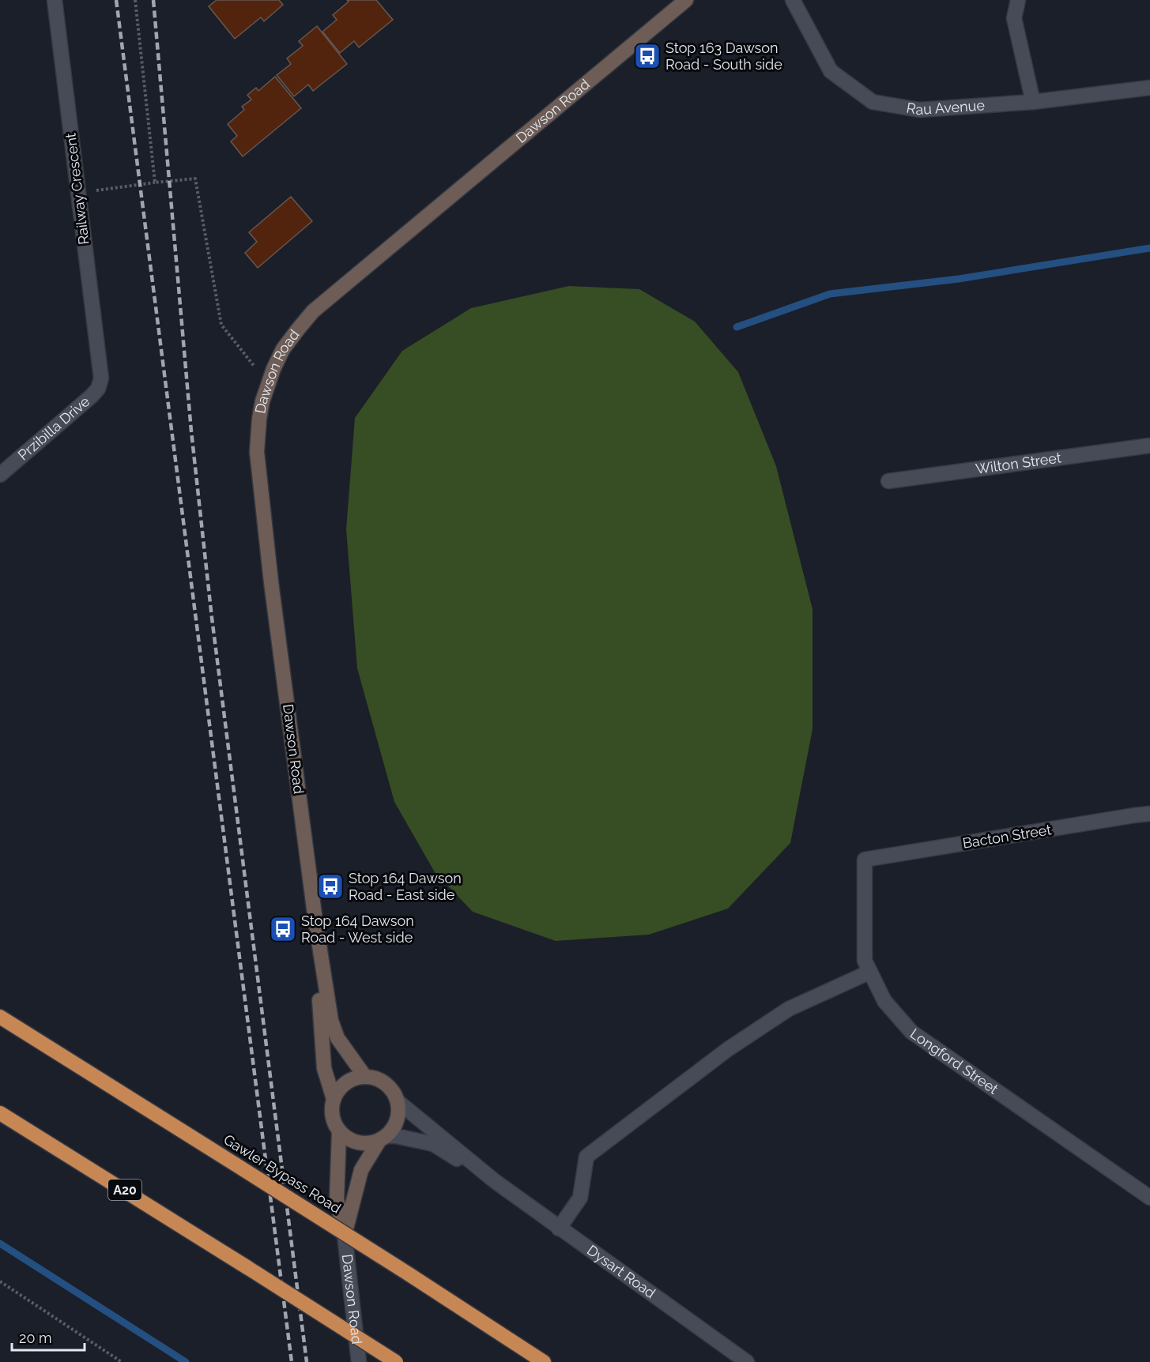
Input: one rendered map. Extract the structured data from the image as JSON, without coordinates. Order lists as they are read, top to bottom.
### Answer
{
  "streets": {
    "highway": ["Gawler Bypass Road", "A20"],
    "street": [
      "Rau Avenue",
      "Dawson Road",
      "Railway Crescent",
      "Przibilla Drive",
      "Wilton Street",
      "Bacton Street",
      "Longford Street",
      "Dysart Road"
    ]
  },
  "crossings": [
    ["Dawson Road", "Dysart Road"],
    ["Railway Crescent", "Przibilla Drive"],
    ["Bacton Street", "Longford Street"]
  ],
  "places": {
    "bus stop": ["Stop 163 Dawson Road - South side", "Stop 164 Dawson Road - East side", "Stop 164 Dawson Road - West side"]
  },
  "scale_bar": "20 m"
}
